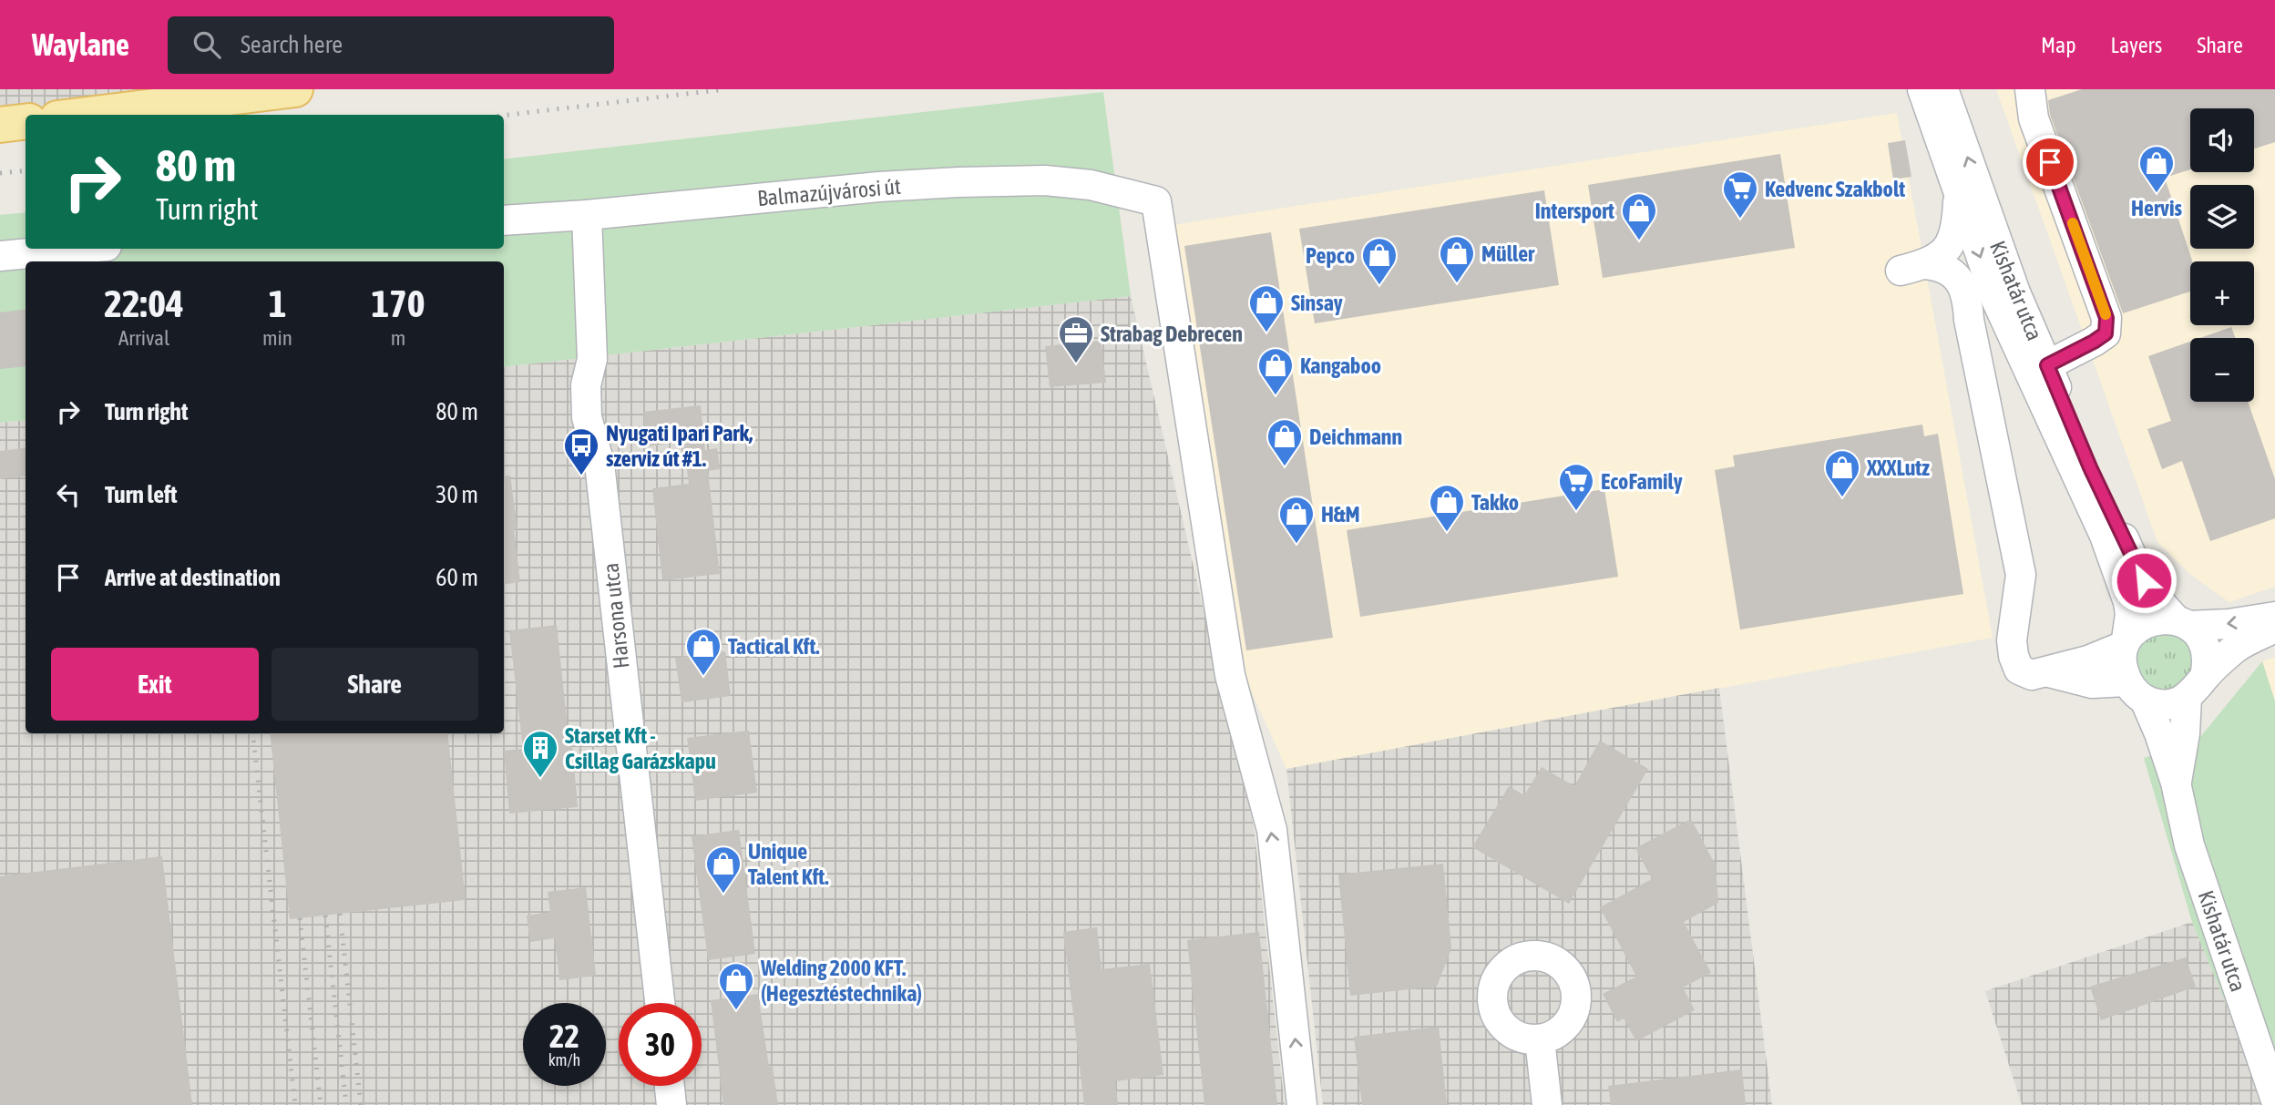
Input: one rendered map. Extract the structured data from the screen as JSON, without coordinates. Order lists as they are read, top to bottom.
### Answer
{
  "streets": {
    "street": ["Balmazújvárosi út", "Kishatár utca", "Harsona utca"]
  },
  "crossings": [
    ["Balmazújvárosi út", "Harsona utca"]
  ],
  "places": {
    "shop": [
      "Hervis",
      "Intersport",
      "Müller",
      "Pepco",
      "Sinsay",
      "Kangaboo",
      "Deichmann",
      "XXXLutz",
      "Takko",
      "H&M",
      "Tactical Kft.",
      "Unique Talent Kft.",
      "Welding 2000 KFT. (Hegesztéstechnika)"
    ],
    "supermarket": ["Kedvenc Szakbolt", "EcoFamily"],
    "office": ["Strabag Debrecen"],
    "bus stop": ["Nyugati Ipari Park, szerviz út #1."],
    "building": ["Starset Kft - Csillag Garázskapu"]
  },
  "page": {
    "header": "Waylane",
    "search": "Search here",
    "nav": ["Map", "Layers", "Share"],
    "map_buttons": ["+", "−"],
    "turn": ["80 m", "Turn right"],
    "eta": [
      "22:04",
      "Arrival",
      "1",
      "min",
      "170",
      "m"
    ],
    "list": [
      {
        "name": "Turn right",
        "value": "80 m"
      },
      {
        "name": "Turn left",
        "value": "30 m"
      },
      {
        "name": "Arrive at destination",
        "value": "60 m"
      }
    ],
    "buttons": ["Exit", "Share"],
    "speed": "22 km/h",
    "limit": "30"
  }
}
